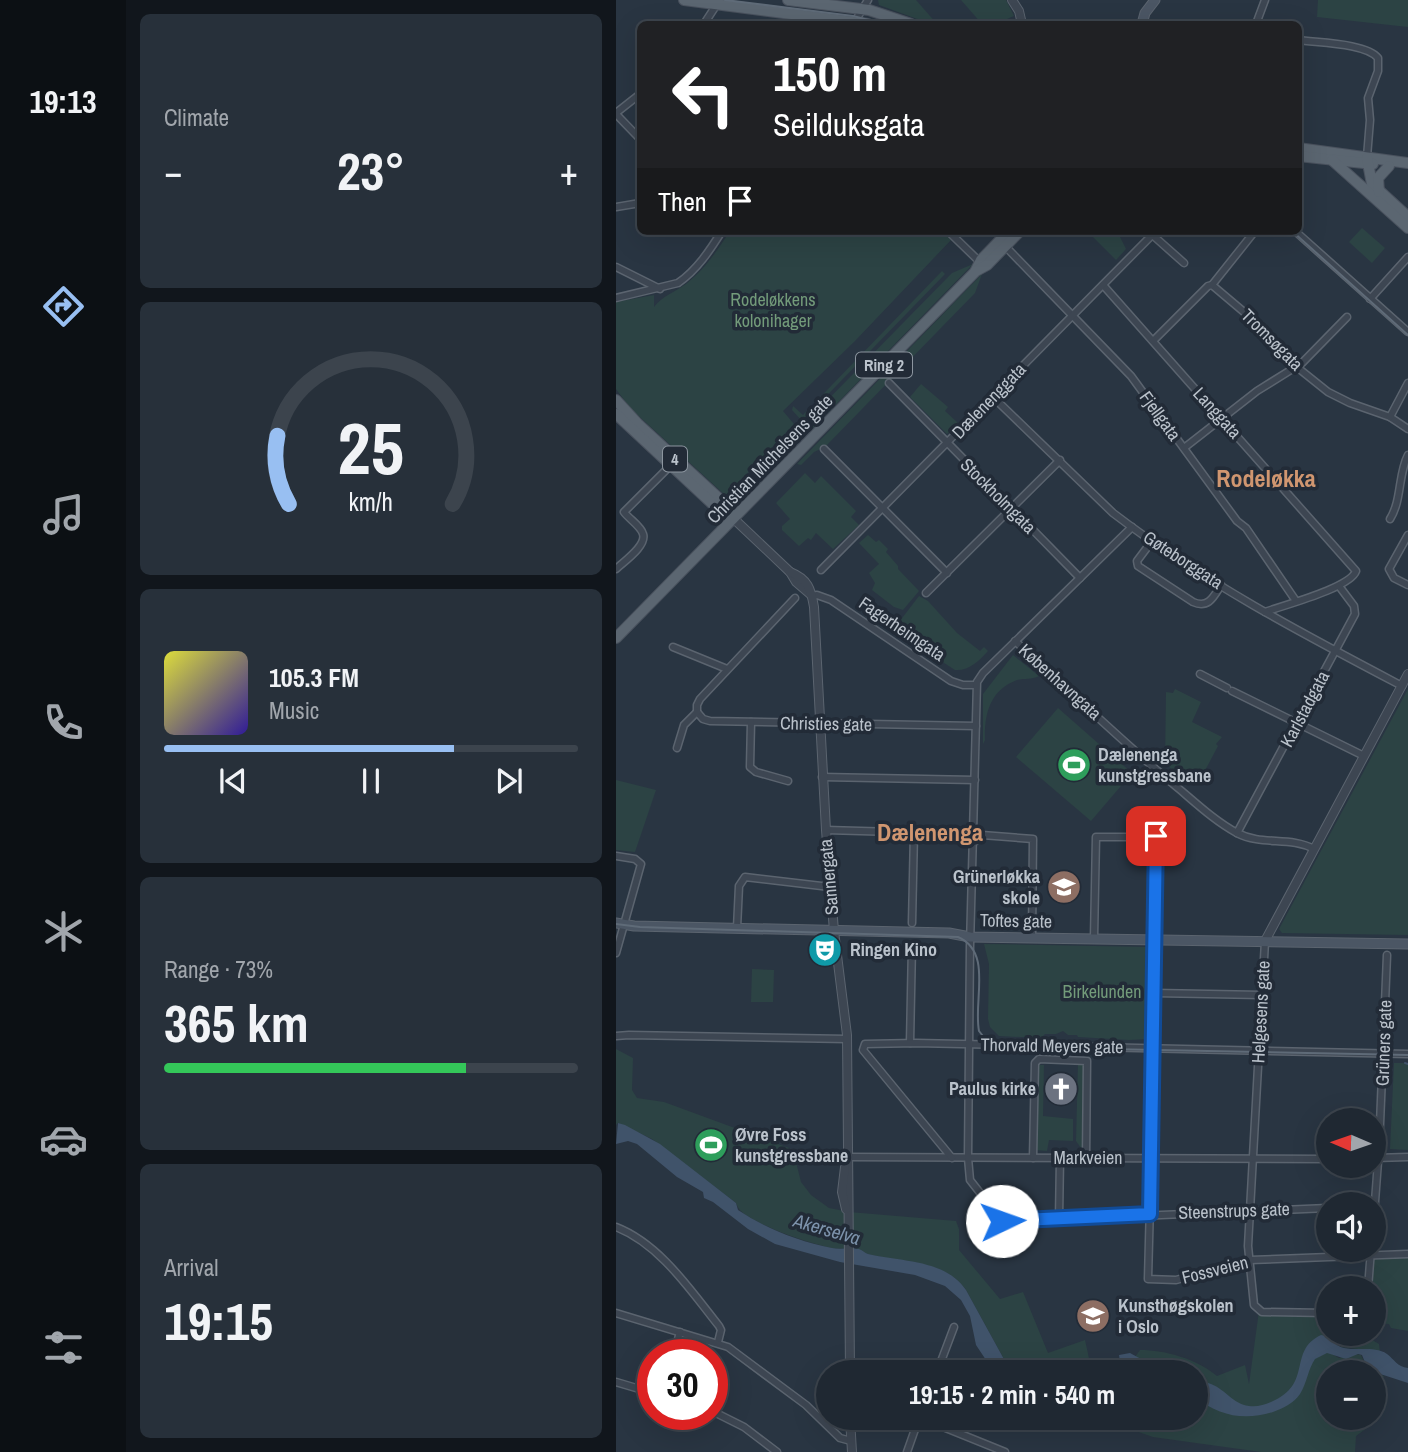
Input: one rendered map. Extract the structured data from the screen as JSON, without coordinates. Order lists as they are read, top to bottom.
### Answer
{
  "streets": {
    "main road": [
      "Ring 2",
      "4",
      "Christian Michelsens gate",
      "Fagerheimgata",
      "Toftes gate"
    ],
    "street": [
      "Tromsøgata",
      "Dælenenggata",
      "Langgata",
      "Fjellgata",
      "Stockholmgata",
      "Gøteborggata",
      "Københavngata",
      "Karlstadgata",
      "Christies gate",
      "Sannergata",
      "Helgesens gate",
      "Grüners gate",
      "Thorvald Meyers gate",
      "Markveien",
      "Steenstrups gate",
      "Fossveien"
    ]
  },
  "crossings": [
    ["Dælenenggata", "Langgata"],
    ["Dælenenggata", "Fjellgata"],
    ["Dælenenggata", "Stockholmgata"],
    ["Dælenenggata", "Gøteborggata"],
    ["Langgata", "Karlstadgata"],
    ["Fjellgata", "Christian Michelsens gate"],
    ["4", "Christian Michelsens gate"],
    ["4", "Fagerheimgata"],
    ["Christian Michelsens gate", "Fagerheimgata"],
    ["Gøteborggata", "Karlstadgata"],
    ["Gøteborggata", "Helgesens gate"],
    ["Fagerheimgata", "Sannergata"],
    ["Københavngata", "Karlstadgata"],
    ["Københavngata", "Helgesens gate"],
    ["Christies gate", "Sannergata"],
    ["Sannergata", "Toftes gate"],
    ["Sannergata", "Markveien"],
    ["Toftes gate", "Helgesens gate"],
    ["Helgesens gate", "Thorvald Meyers gate"],
    ["Helgesens gate", "Markveien"],
    ["Helgesens gate", "Steenstrups gate"],
    ["Helgesens gate", "Fossveien"],
    ["Grüners gate", "Thorvald Meyers gate"],
    ["Thorvald Meyers gate", "Markveien"],
    ["Steenstrups gate", "Fossveien"]
  ],
  "districts": ["Rodeløkka", "Dælenenga"],
  "water": ["Akerselva"],
  "parks": ["Rodeløkkens kolonihager", "Birkelunden"],
  "places": {
    "sports": ["Dælenenga kunstgressbane", "Øvre Foss kunstgressbane"],
    "school or university": ["Grünerløkka skole", "Kunsthøgskolen i Oslo"],
    "theatre": ["Ringen Kino"],
    "church": ["Paulus kirke"]
  },
  "north": "left",
  "page": {
    "tabs": "19:13",
    "tile": [
      "Climate",
      ["Range · 73%", "365 km"],
      ["Arrival", "19:15"]
    ],
    "turn": ["150 m", "Seilduksgata"],
    "heat": ["−", "23°", "+"],
    "then": "Then",
    "song": ["105.3 FM", "Music"],
    "map_buttons": ["+", "−"],
    "limit": "30",
    "trip": "19:15 · 2 min · 540 m",
    "gauge": ["25", "km/h"]
  }
}
